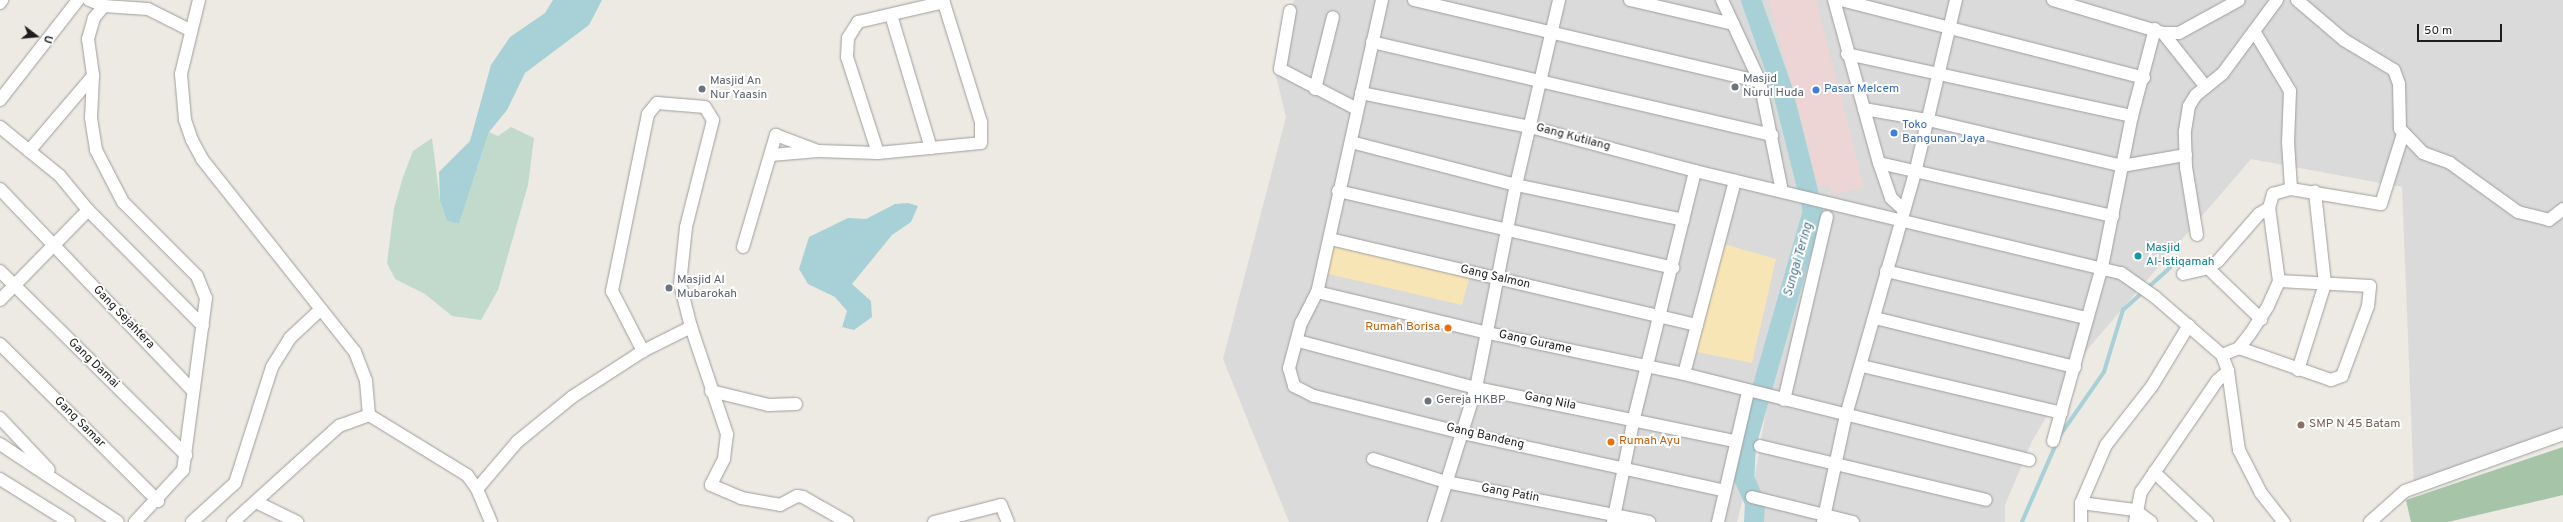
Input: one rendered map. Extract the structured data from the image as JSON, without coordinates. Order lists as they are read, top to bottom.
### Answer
{
  "streets": {
    "street": [
      "Gang Kutilang",
      "Gang Salmon",
      "Gang Sejahtera",
      "Gang Gurame",
      "Gang Damai",
      "Gang Nila",
      "Gang Samar",
      "Gang Bandeng",
      "Gang Patin"
    ]
  },
  "crossings": [
    ["Gang Nila", "Gang Bandeng"]
  ],
  "water": ["Sungai Tering"],
  "places": [
    "Masjid Nurul Huda",
    "Masjid An Nur Yaasin",
    "Pasar Melcem",
    "Toko Bangunan Jaya",
    "Masjid Al-Istiqamah",
    "Masjid Al Mubarokah",
    "Rumah Borisa",
    "Gereja HKBP",
    "SMP N 45 Batam",
    "Rumah Ayu"
  ],
  "scale_bar": "50 m",
  "north": "right"
}
